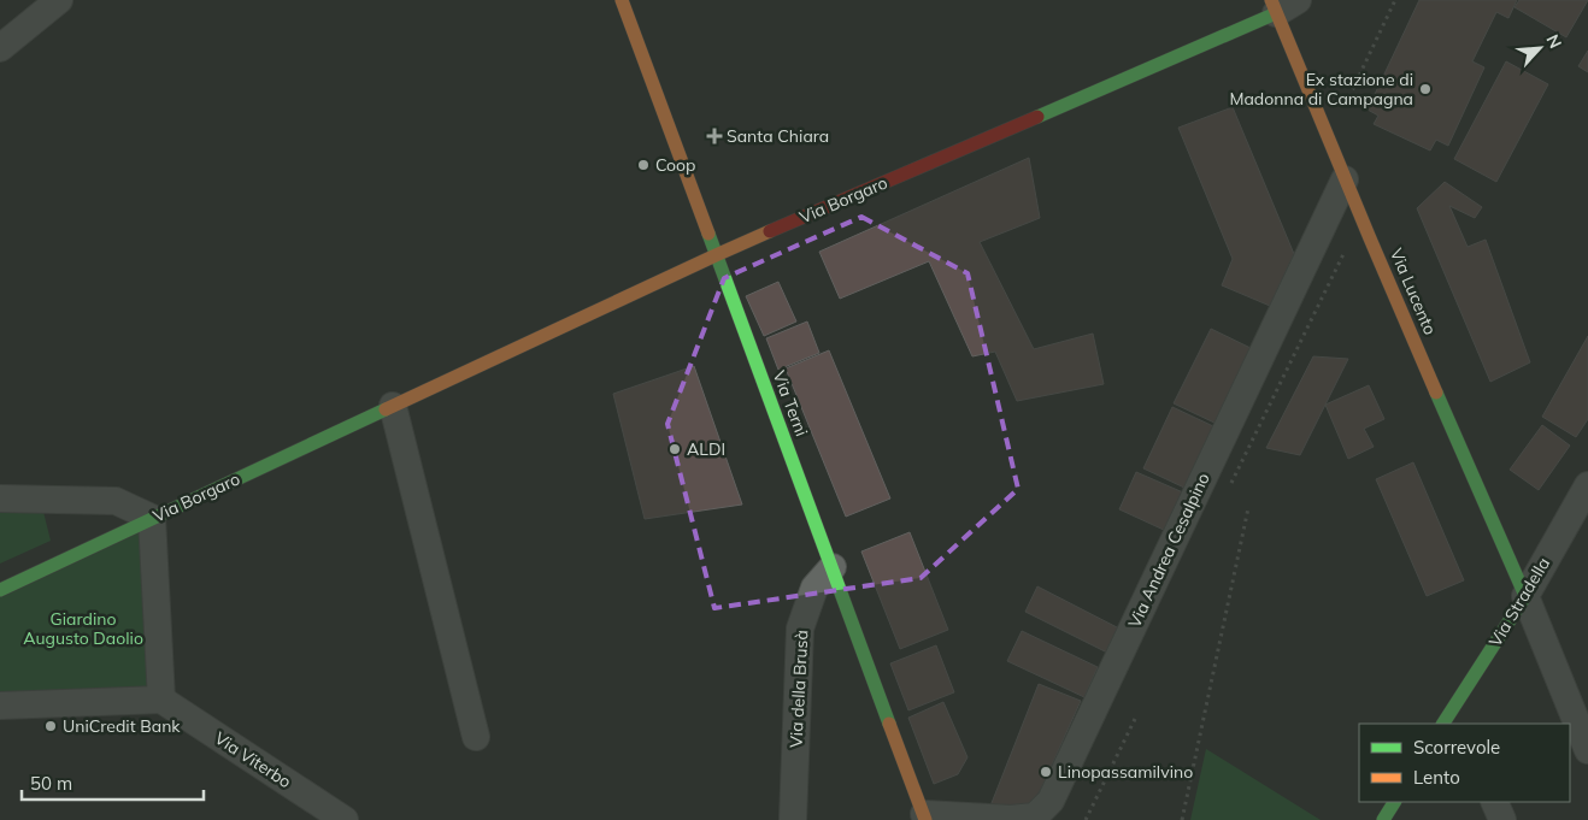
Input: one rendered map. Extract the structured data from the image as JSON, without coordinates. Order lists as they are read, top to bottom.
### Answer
{
  "streets": {
    "street": [
      "Via Borgaro",
      "Via Lucento",
      "Via Terni",
      "Via Andrea Cesalpino",
      "Via Stradella",
      "Via della Brusà",
      "Via Viterbo"
    ]
  },
  "crossings": [
    ["Via Borgaro", "Via Lucento"],
    ["Via Borgaro", "Via Terni"],
    ["Via Lucento", "Via Andrea Cesalpino"],
    ["Via Lucento", "Via Stradella"],
    ["Via Terni", "Via Andrea Cesalpino"],
    ["Via Terni", "Via della Brusà"]
  ],
  "parks": ["Giardino Augusto Daolio"],
  "places": {
    "other": [
      "Ex stazione di Madonna di Campagna",
      "Coop",
      "ALDI",
      "UniCredit Bank",
      "Linopassamilvino"
    ],
    "health": ["Santa Chiara"]
  },
  "legend": ["Scorrevole", "Lento"],
  "scale_bar": "50 m",
  "north": "top right"
}
